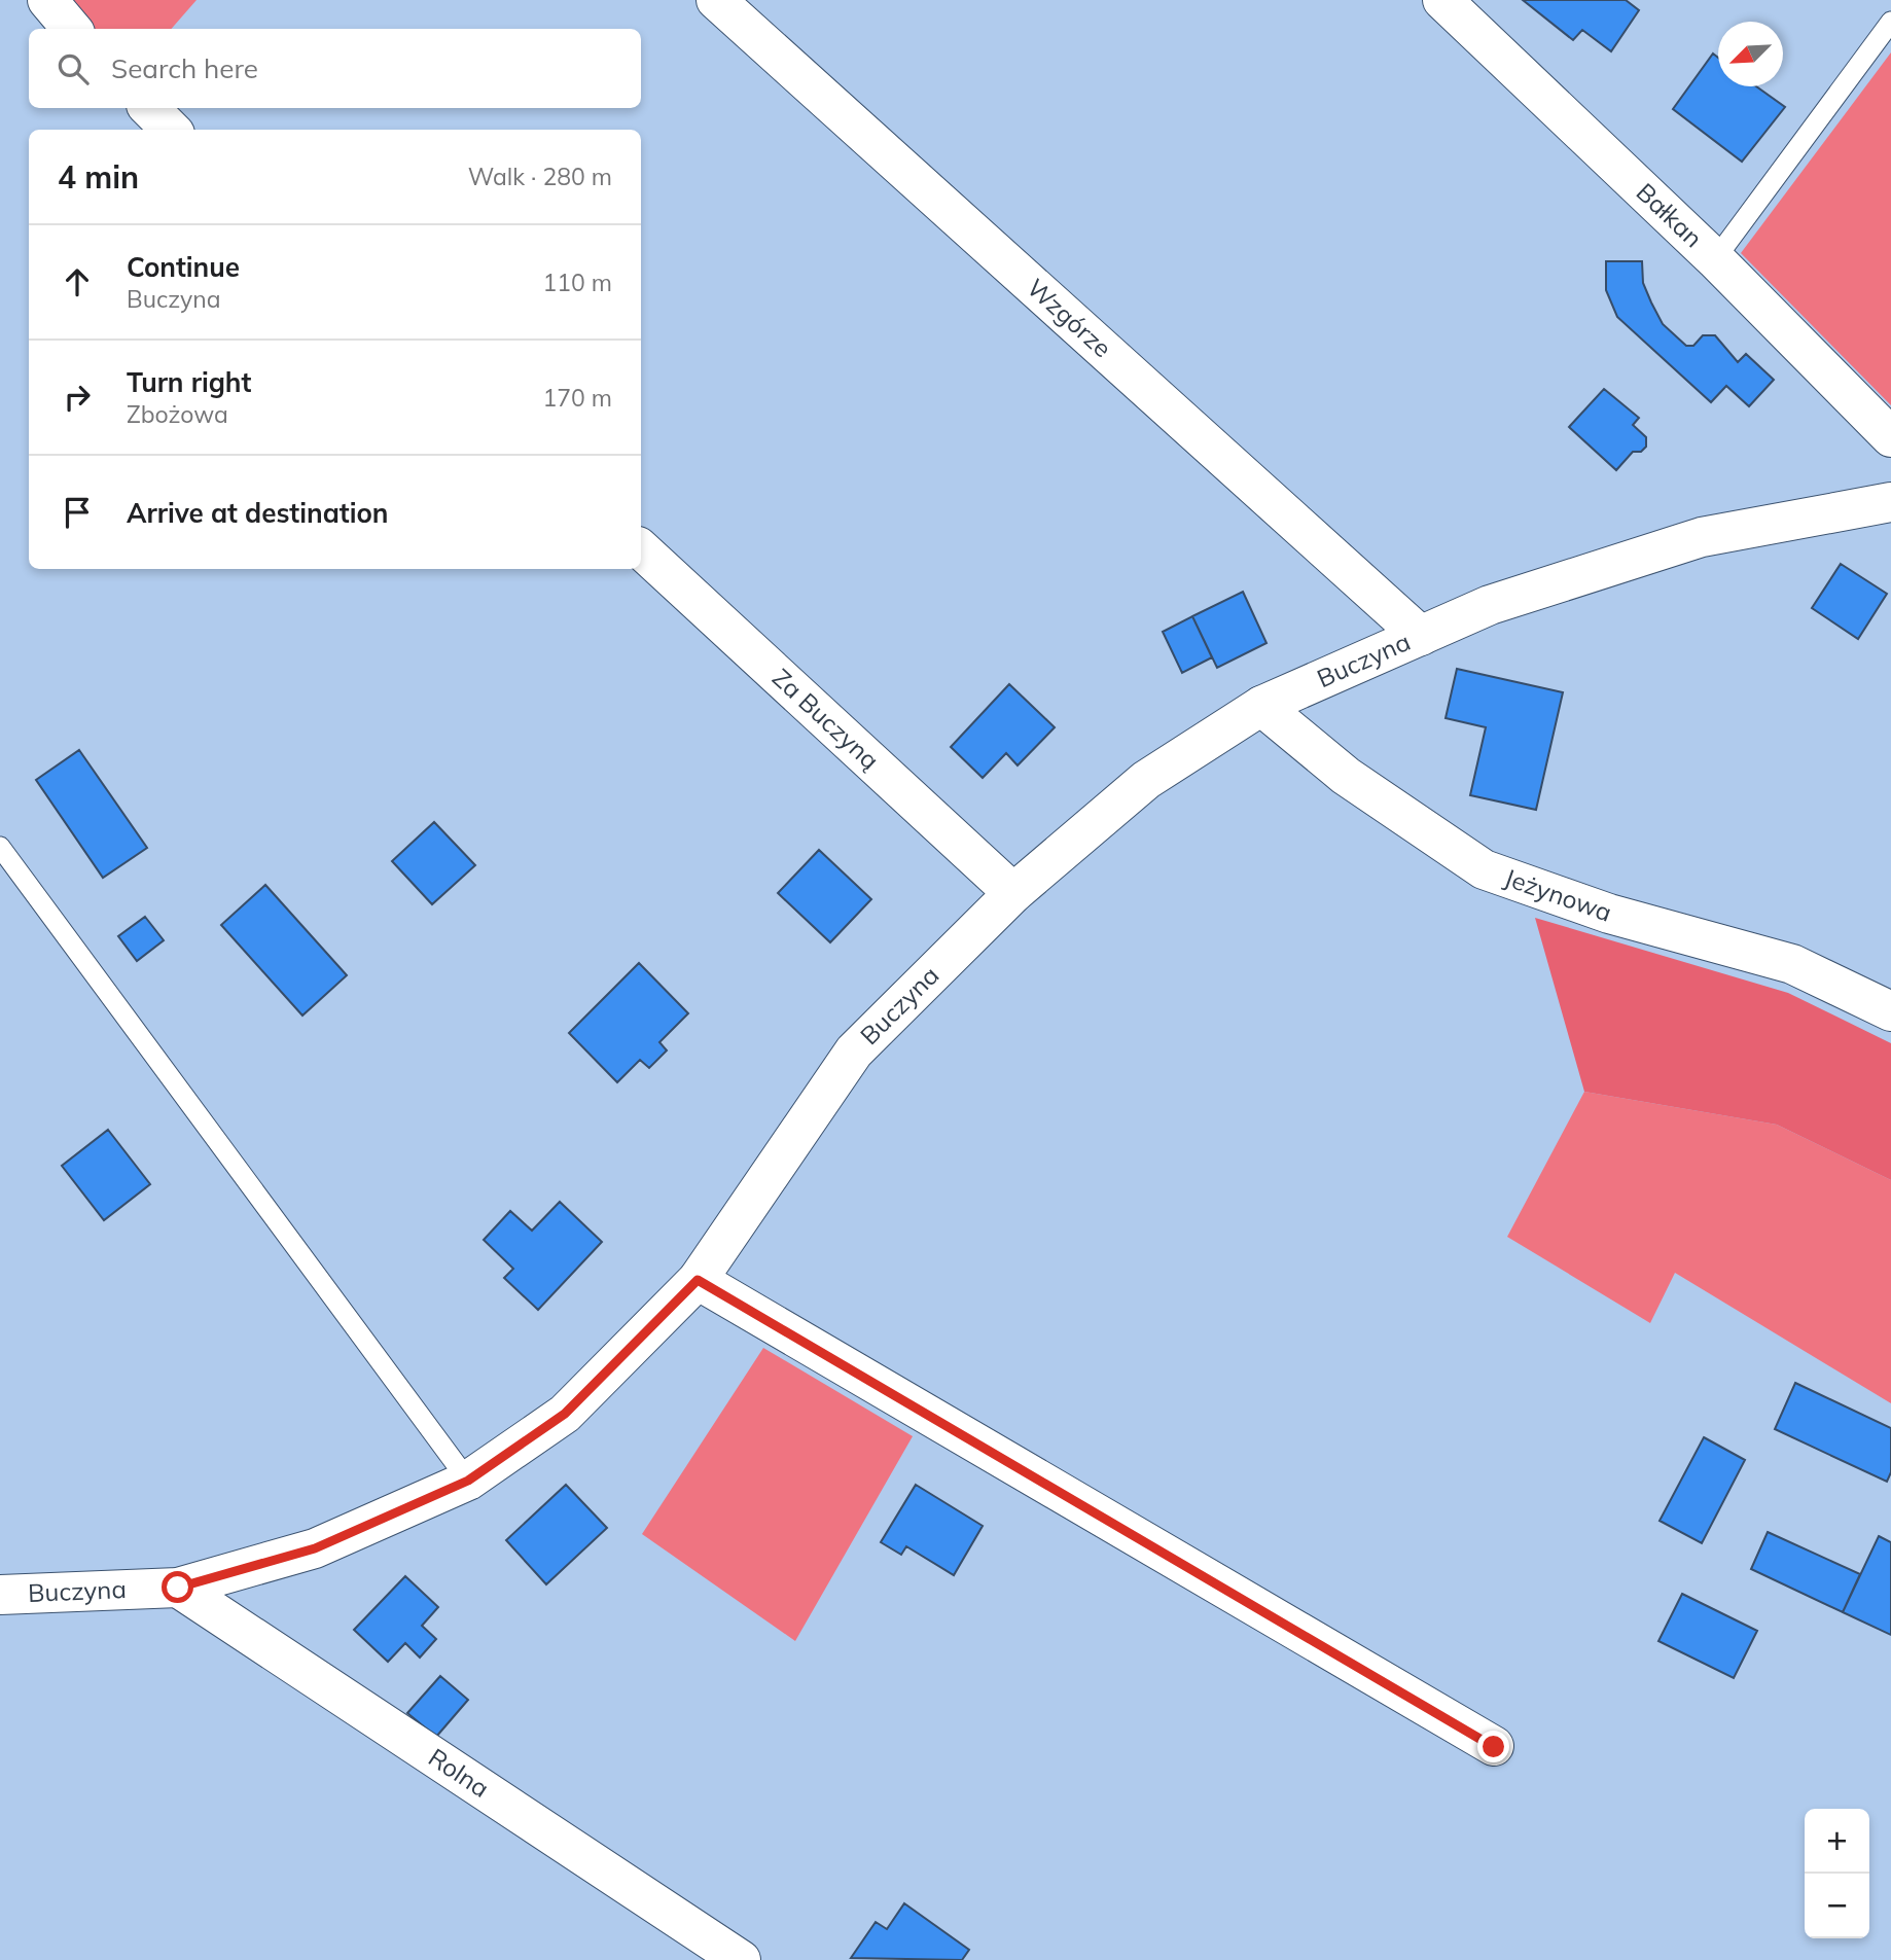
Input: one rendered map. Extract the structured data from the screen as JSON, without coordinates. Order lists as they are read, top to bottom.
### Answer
{
  "streets": {
    "street": [
      "Bałkan",
      "Wzgórze",
      "Buczyna",
      "Za Buczyną",
      "Jeżynowa",
      "Rolna"
    ]
  },
  "crossings": [
    ["Wzgórze", "Buczyna"],
    ["Buczyna", "Za Buczyną"],
    ["Buczyna", "Jeżynowa"],
    ["Buczyna", "Rolna"]
  ],
  "north": "bottom left",
  "page": {
    "search": "Search here",
    "heading": ["4 min", "Walk · 280 m"],
    "list": [
      ["Continue", "Buczyna", "110 m"],
      ["Turn right", "Zbożowa", "170 m"],
      "Arrive at destination"
    ],
    "map_buttons": ["+", "−"]
  }
}
